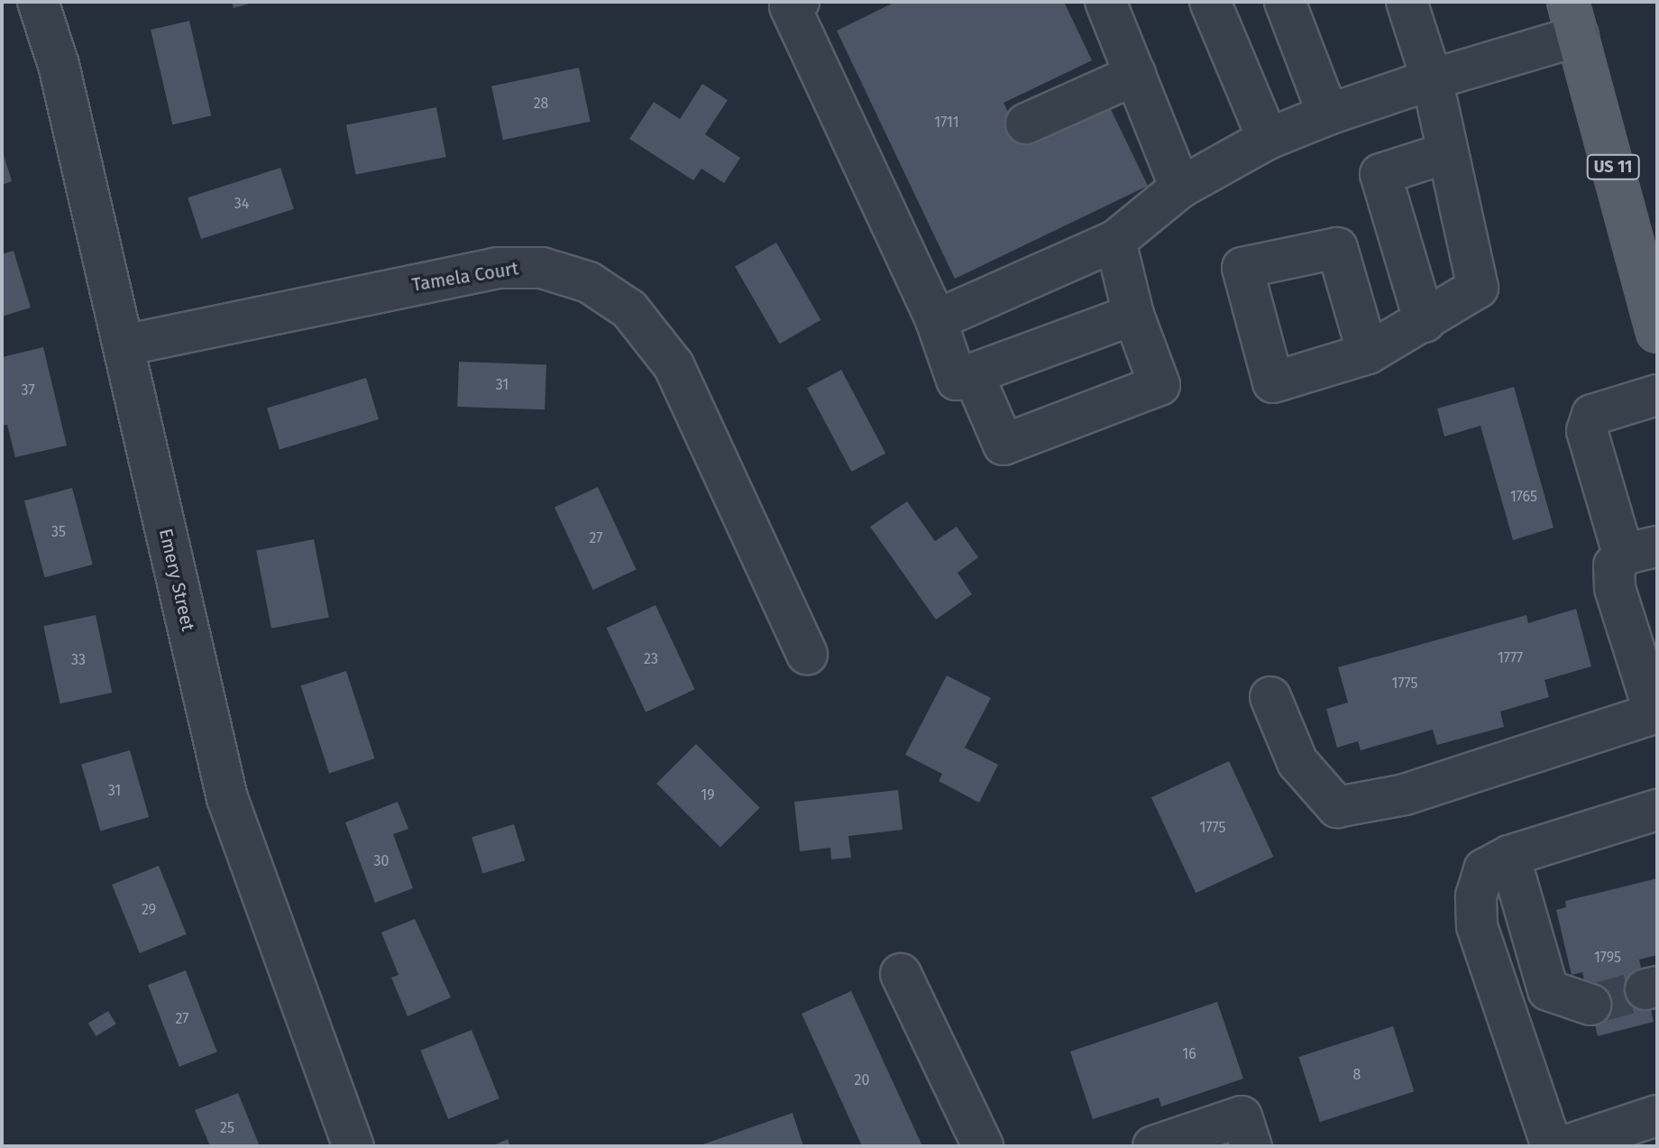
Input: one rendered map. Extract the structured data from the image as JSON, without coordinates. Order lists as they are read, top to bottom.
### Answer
{
  "streets": {
    "main road": ["US 11"],
    "street": ["Tamela Court", "Emery Street"]
  },
  "crossings": [
    ["Tamela Court", "Emery Street"]
  ],
  "house_numbers": [
    "28",
    "1711",
    "34",
    "31",
    "37",
    "1765",
    "35",
    "27",
    "1777",
    "23",
    "33",
    "1775",
    "31",
    "19",
    "1775",
    "30",
    "29",
    "1795",
    "27",
    "16",
    "8",
    "20",
    "25"
  ]
}
